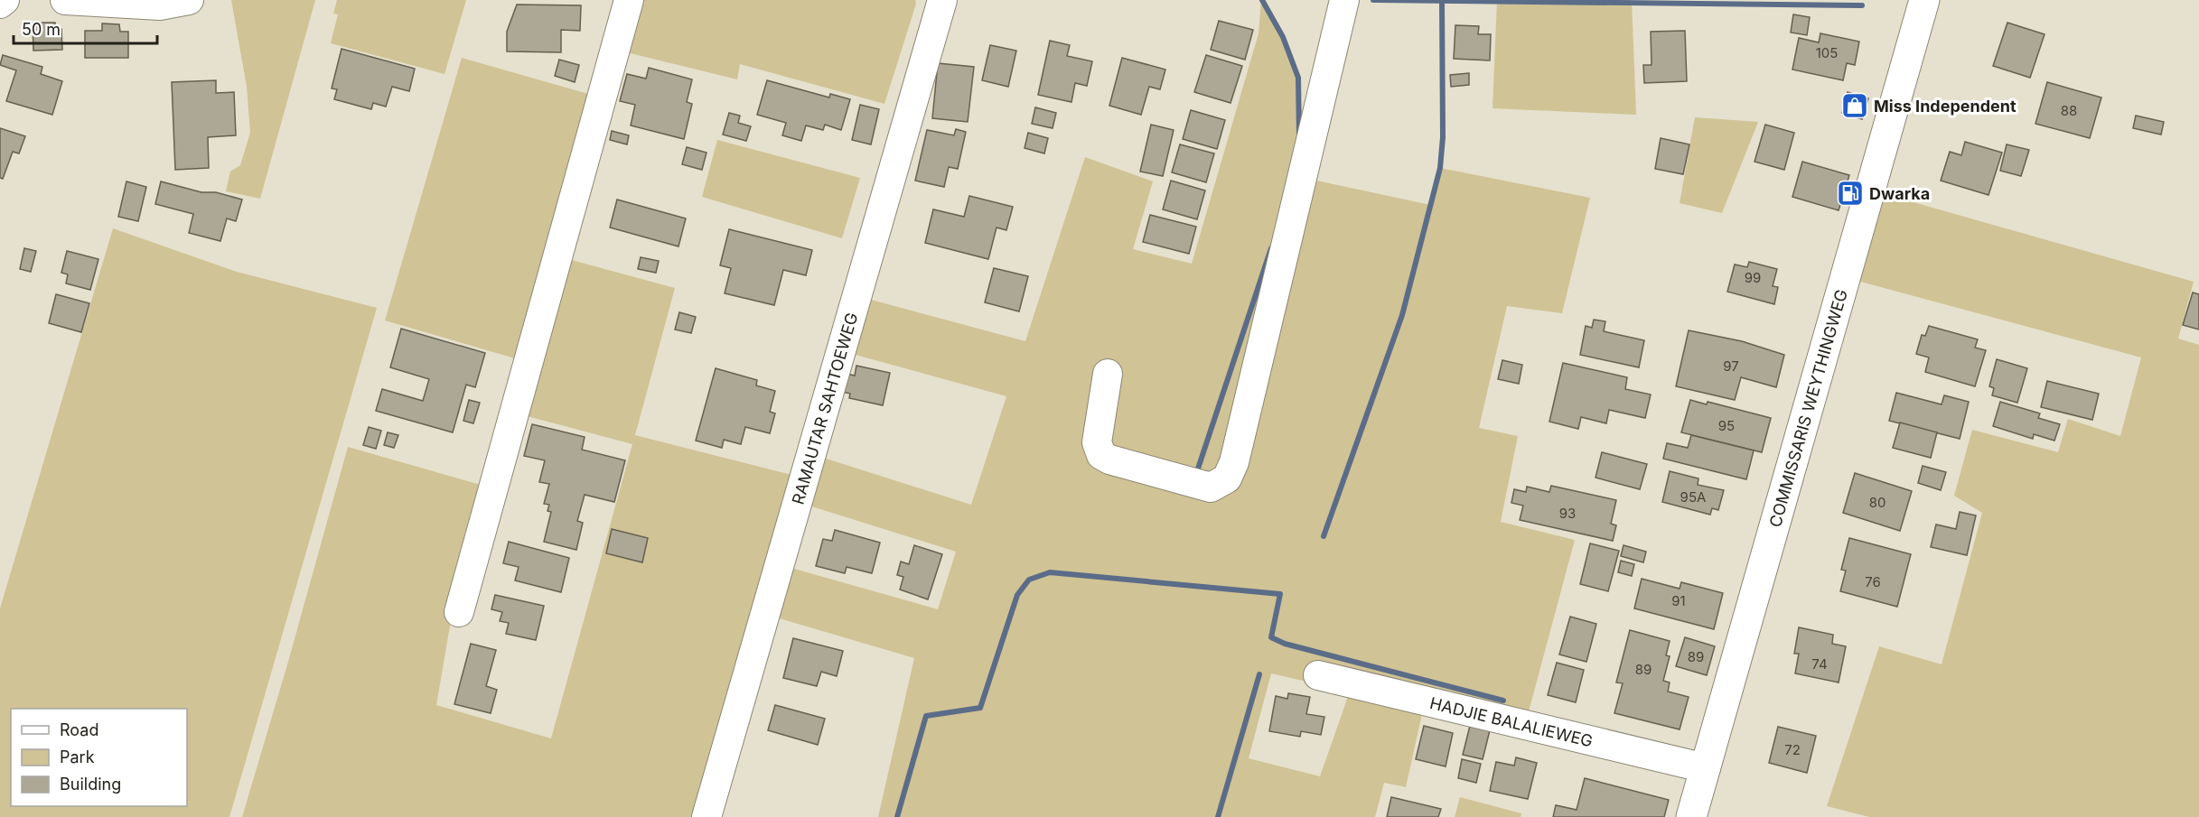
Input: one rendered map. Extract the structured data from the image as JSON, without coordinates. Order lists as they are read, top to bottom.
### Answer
{
  "streets": {
    "main road": ["COMMISSARIS WEYTHINGWEG"],
    "street": ["RAMAUTAR SAHTOEWEG", "HADJIE BALALIEWEG"]
  },
  "crossings": [
    ["COMMISSARIS WEYTHINGWEG", "HADJIE BALALIEWEG"]
  ],
  "places": {
    "shop": ["Miss Independent"],
    "fuel station": ["Dwarka"]
  },
  "house_numbers": [
    "105",
    "88",
    "99",
    "97",
    "95",
    "95A",
    "80",
    "93",
    "76",
    "91",
    "89",
    "74",
    "89",
    "72"
  ],
  "legend": ["Road", "Park", "Building"],
  "scale_bar": "50 m"
}
